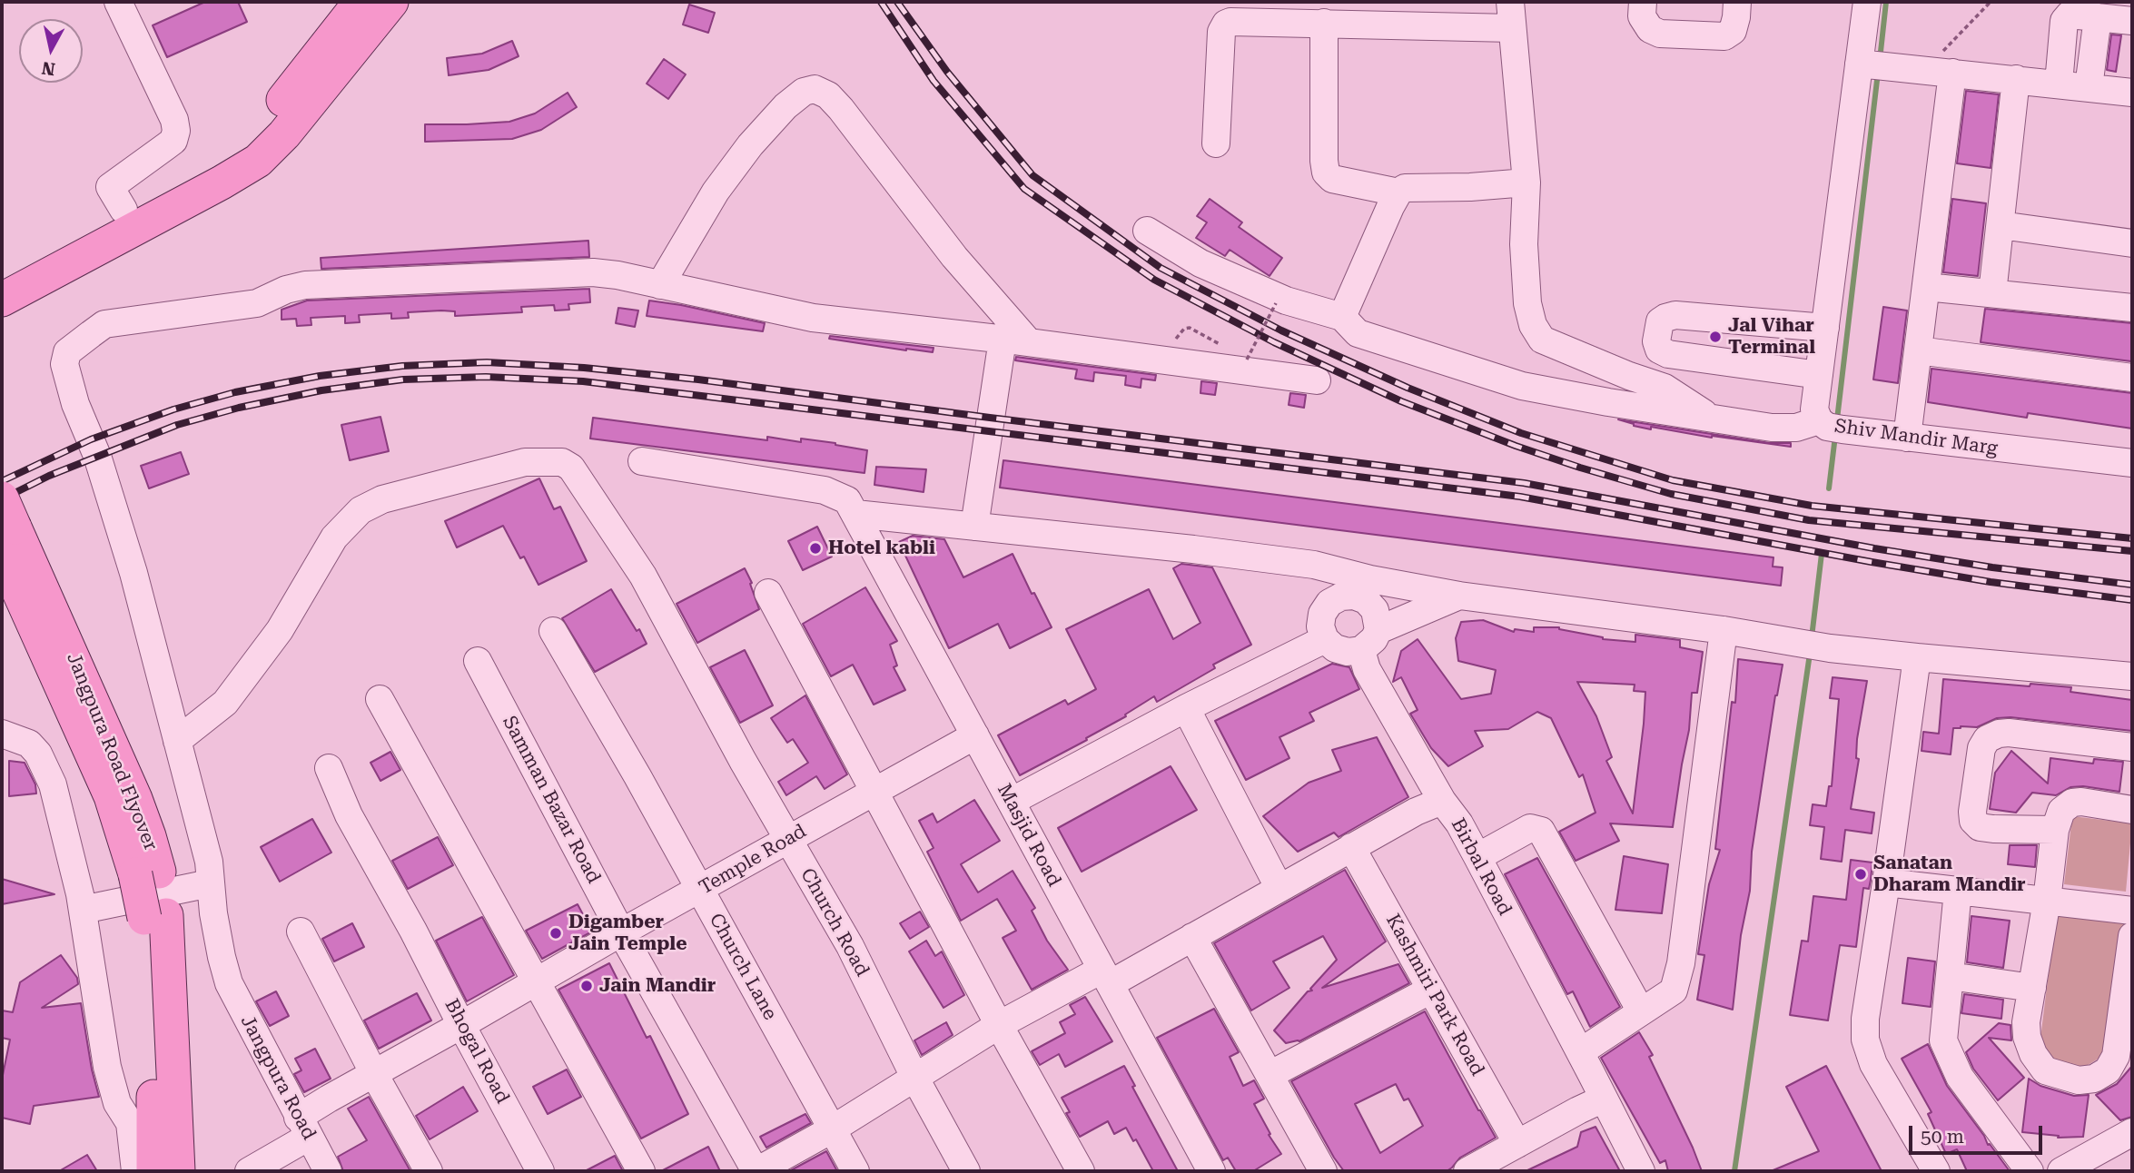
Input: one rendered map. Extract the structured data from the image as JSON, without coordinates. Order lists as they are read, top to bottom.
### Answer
{
  "streets": {
    "main road": ["Jangpura Road Flyover"],
    "street": [
      "Shiv Mandir Marg",
      "Samman Bazar Road",
      "Masjid Road",
      "Temple Road",
      "Birbal Road",
      "Church Road",
      "Church Lane",
      "Kashmiri Park Road",
      "Bhogal Road",
      "Jangpura Road"
    ]
  },
  "crossings": [
    ["Samman Bazar Road", "Temple Road"],
    ["Samman Bazar Road", "Birbal Road"],
    ["Masjid Road", "Temple Road"],
    ["Masjid Road", "Birbal Road"],
    ["Temple Road", "Church Road"],
    ["Temple Road", "Church Lane"],
    ["Temple Road", "Bhogal Road"],
    ["Temple Road", "Jangpura Road"],
    ["Birbal Road", "Church Road"],
    ["Birbal Road", "Church Lane"],
    ["Birbal Road", "Kashmiri Park Road"],
    ["Church Road", "Jangpura Road"]
  ],
  "places": [
    "Jal Vihar Terminal",
    "Hotel kabli",
    "Sanatan Dharam Mandir",
    "Digamber Jain Temple",
    "Jain Mandir"
  ],
  "scale_bar": "50 m",
  "north": "bottom"
}
